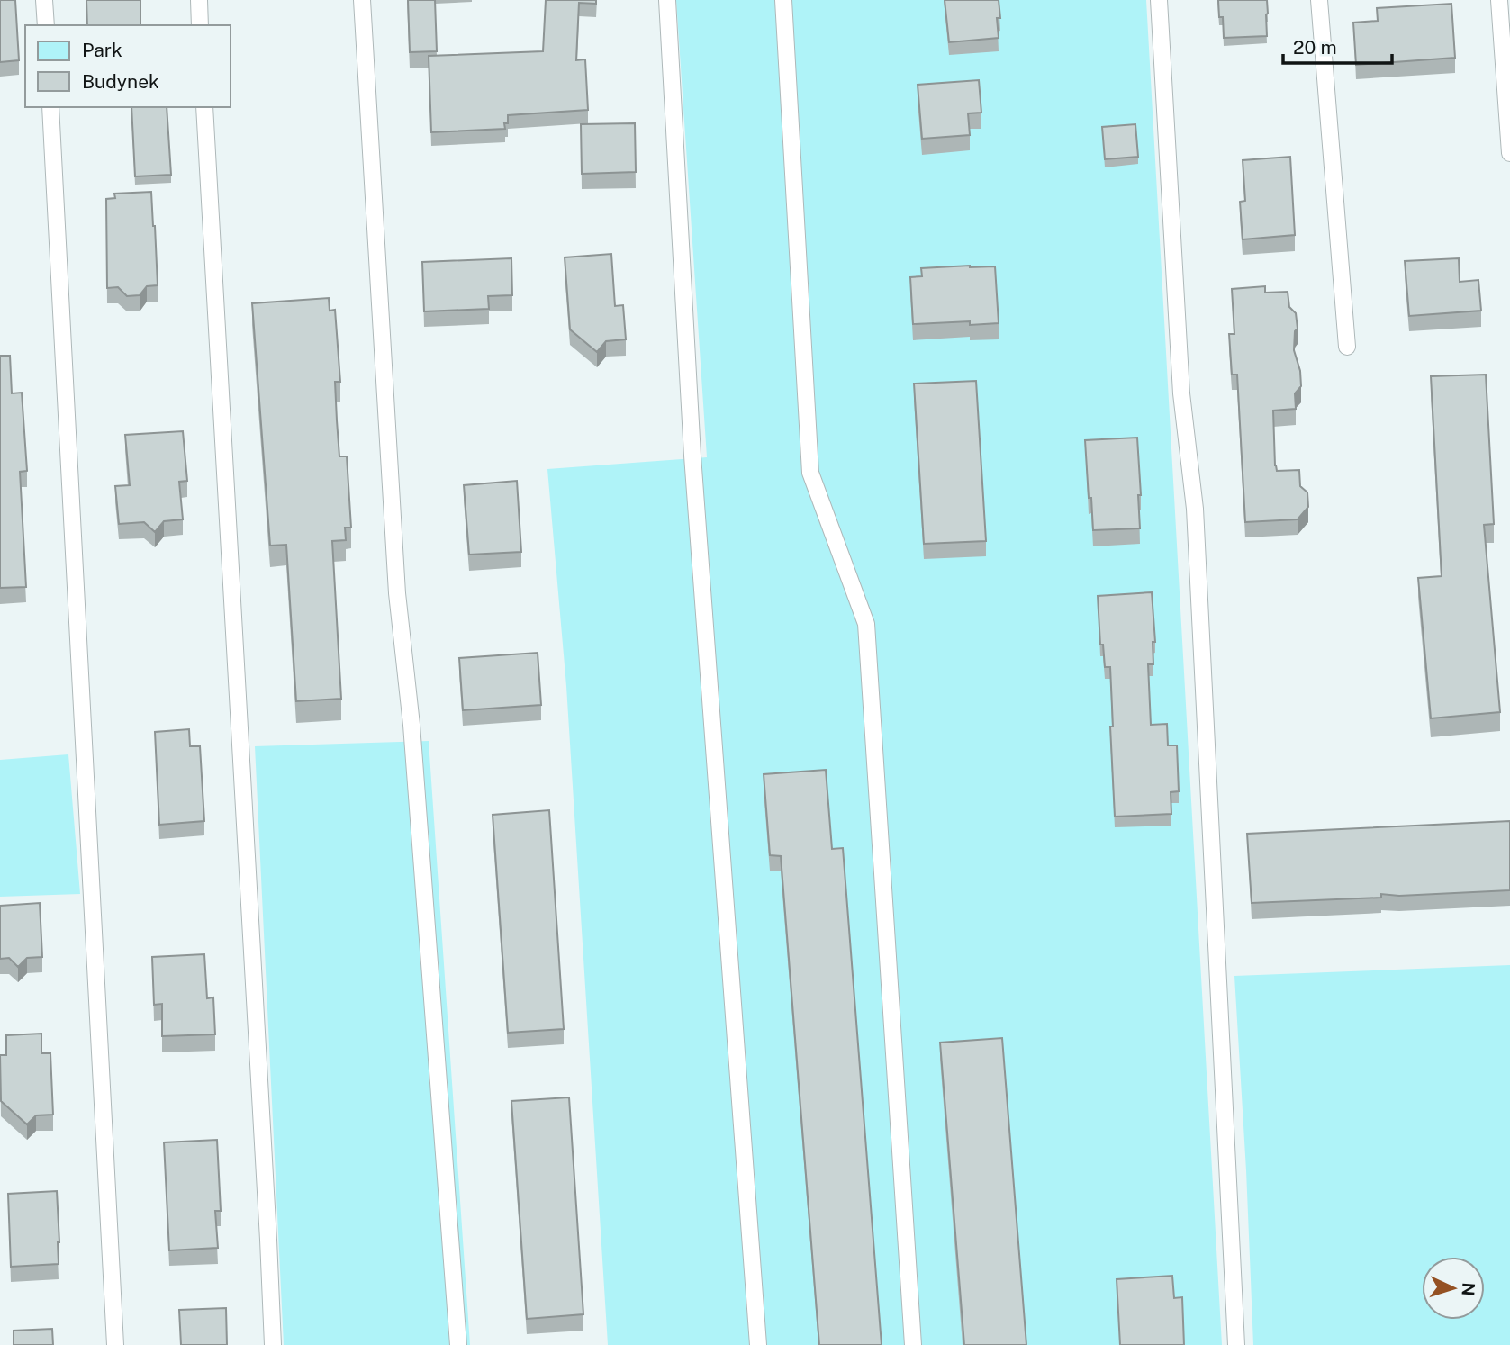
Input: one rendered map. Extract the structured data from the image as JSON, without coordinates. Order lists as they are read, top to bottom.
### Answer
{
  "legend": ["Park", "Budynek"],
  "scale_bar": "20 m",
  "north": "right"
}
